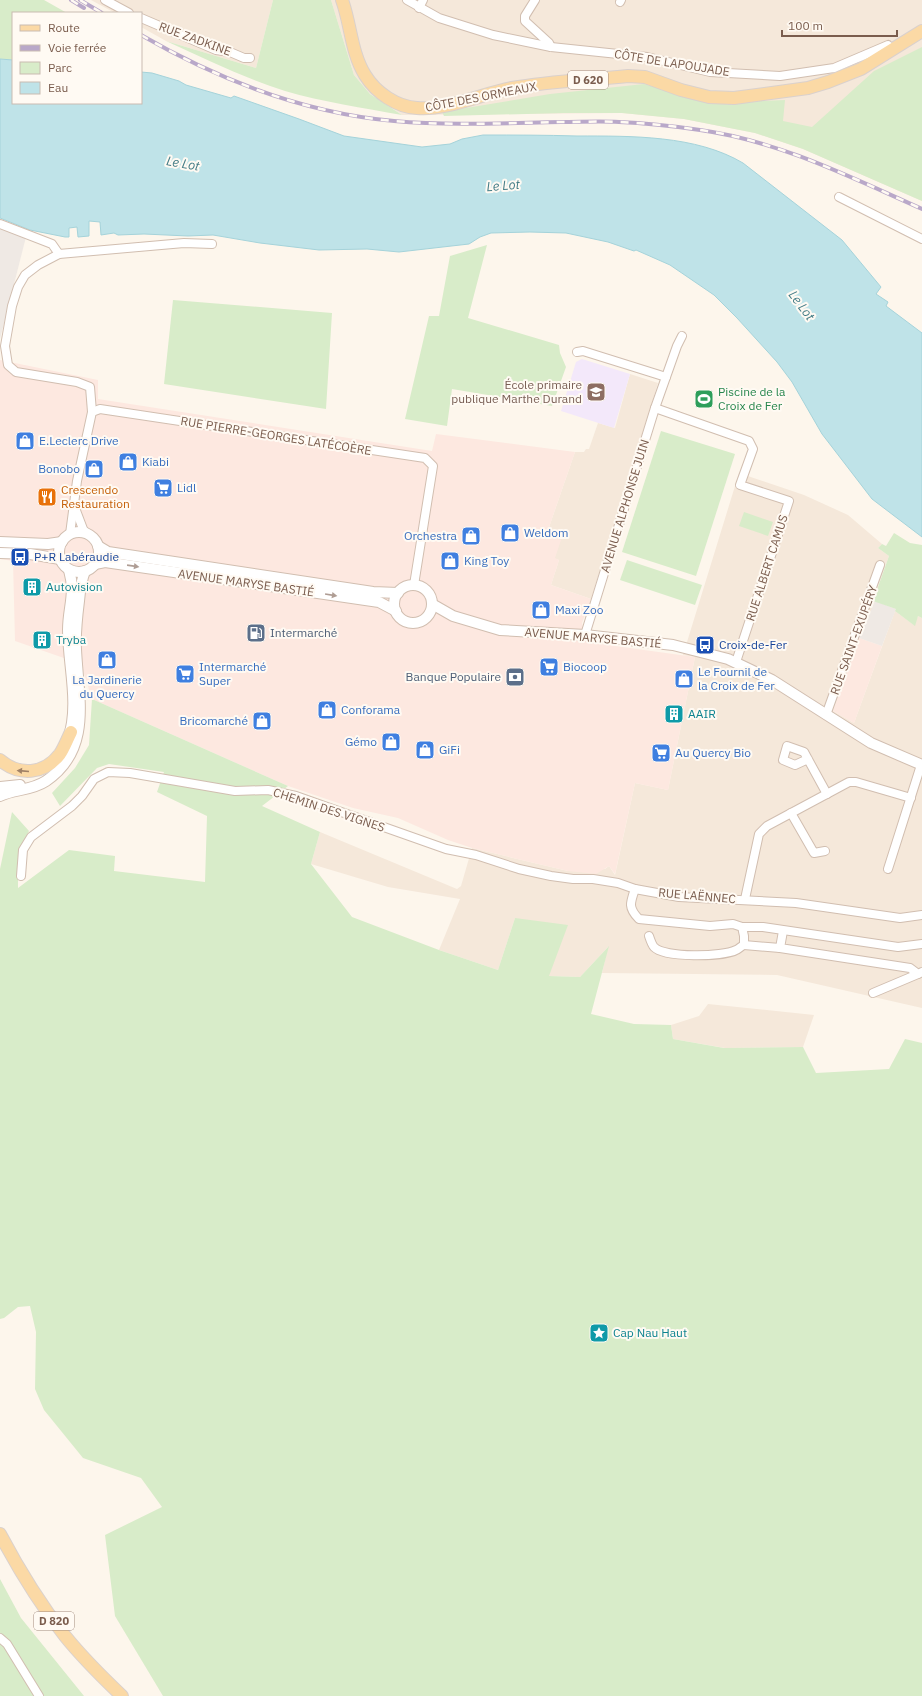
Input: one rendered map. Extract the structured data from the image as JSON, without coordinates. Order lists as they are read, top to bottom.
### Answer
{
  "streets": {
    "main road": ["D 620", "CÔTE DES ORMEAUX", "D 820"],
    "street": [
      "RUE ZADKINE",
      "CÔTE DE LAPOUJADE",
      "RUE PIERRE-GEORGES LATÉCOÈRE",
      "AVENUE ALPHONSE JUIN",
      "RUE ALBERT CAMUS",
      "AVENUE MARYSE BASTIÉ",
      "RUE SAINT-EXUPÉRY",
      "CHEMIN DES VIGNES",
      "RUE LAËNNEC"
    ]
  },
  "crossings": [
    ["CÔTE DE LAPOUJADE", "D 620"],
    ["CÔTE DE LAPOUJADE", "CÔTE DES ORMEAUX"],
    ["D 620", "CÔTE DES ORMEAUX"],
    ["RUE PIERRE-GEORGES LATÉCOÈRE", "AVENUE MARYSE BASTIÉ"],
    ["AVENUE ALPHONSE JUIN", "RUE ALBERT CAMUS"],
    ["AVENUE ALPHONSE JUIN", "AVENUE MARYSE BASTIÉ"],
    ["RUE ALBERT CAMUS", "AVENUE MARYSE BASTIÉ"],
    ["AVENUE MARYSE BASTIÉ", "RUE SAINT-EXUPÉRY"],
    ["CHEMIN DES VIGNES", "RUE LAËNNEC"]
  ],
  "water": ["Le Lot"],
  "places": {
    "school or university": ["École primaire publique Marthe Durand"],
    "sports": ["Piscine de la Croix de Fer"],
    "shop": [
      "E.Leclerc Drive",
      "Kiabi",
      "Bonobo",
      "Weldom",
      "Orchestra",
      "King Toy",
      "Maxi Zoo",
      "La Jardinerie du Quercy",
      "Le Fournil de la Croix de Fer",
      "Conforama",
      "Bricomarché",
      "Gémo",
      "GiFi"
    ],
    "supermarket": [
      "Lidl",
      "Biocoop",
      "Intermarché Super",
      "Au Quercy Bio"
    ],
    "restaurant": ["Crescendo Restauration"],
    "bus stop": ["P+R Labéraudie", "Croix-de-Fer"],
    "building": ["Autovision", "Tryba", "AAIR"],
    "fuel station": ["Intermarché"],
    "bank": ["Banque Populaire"],
    "place": ["Cap Nau Haut"]
  },
  "legend": [
    "Route",
    "Voie ferrée",
    "Parc",
    "Eau"
  ],
  "scale_bar": "100 m"
}
